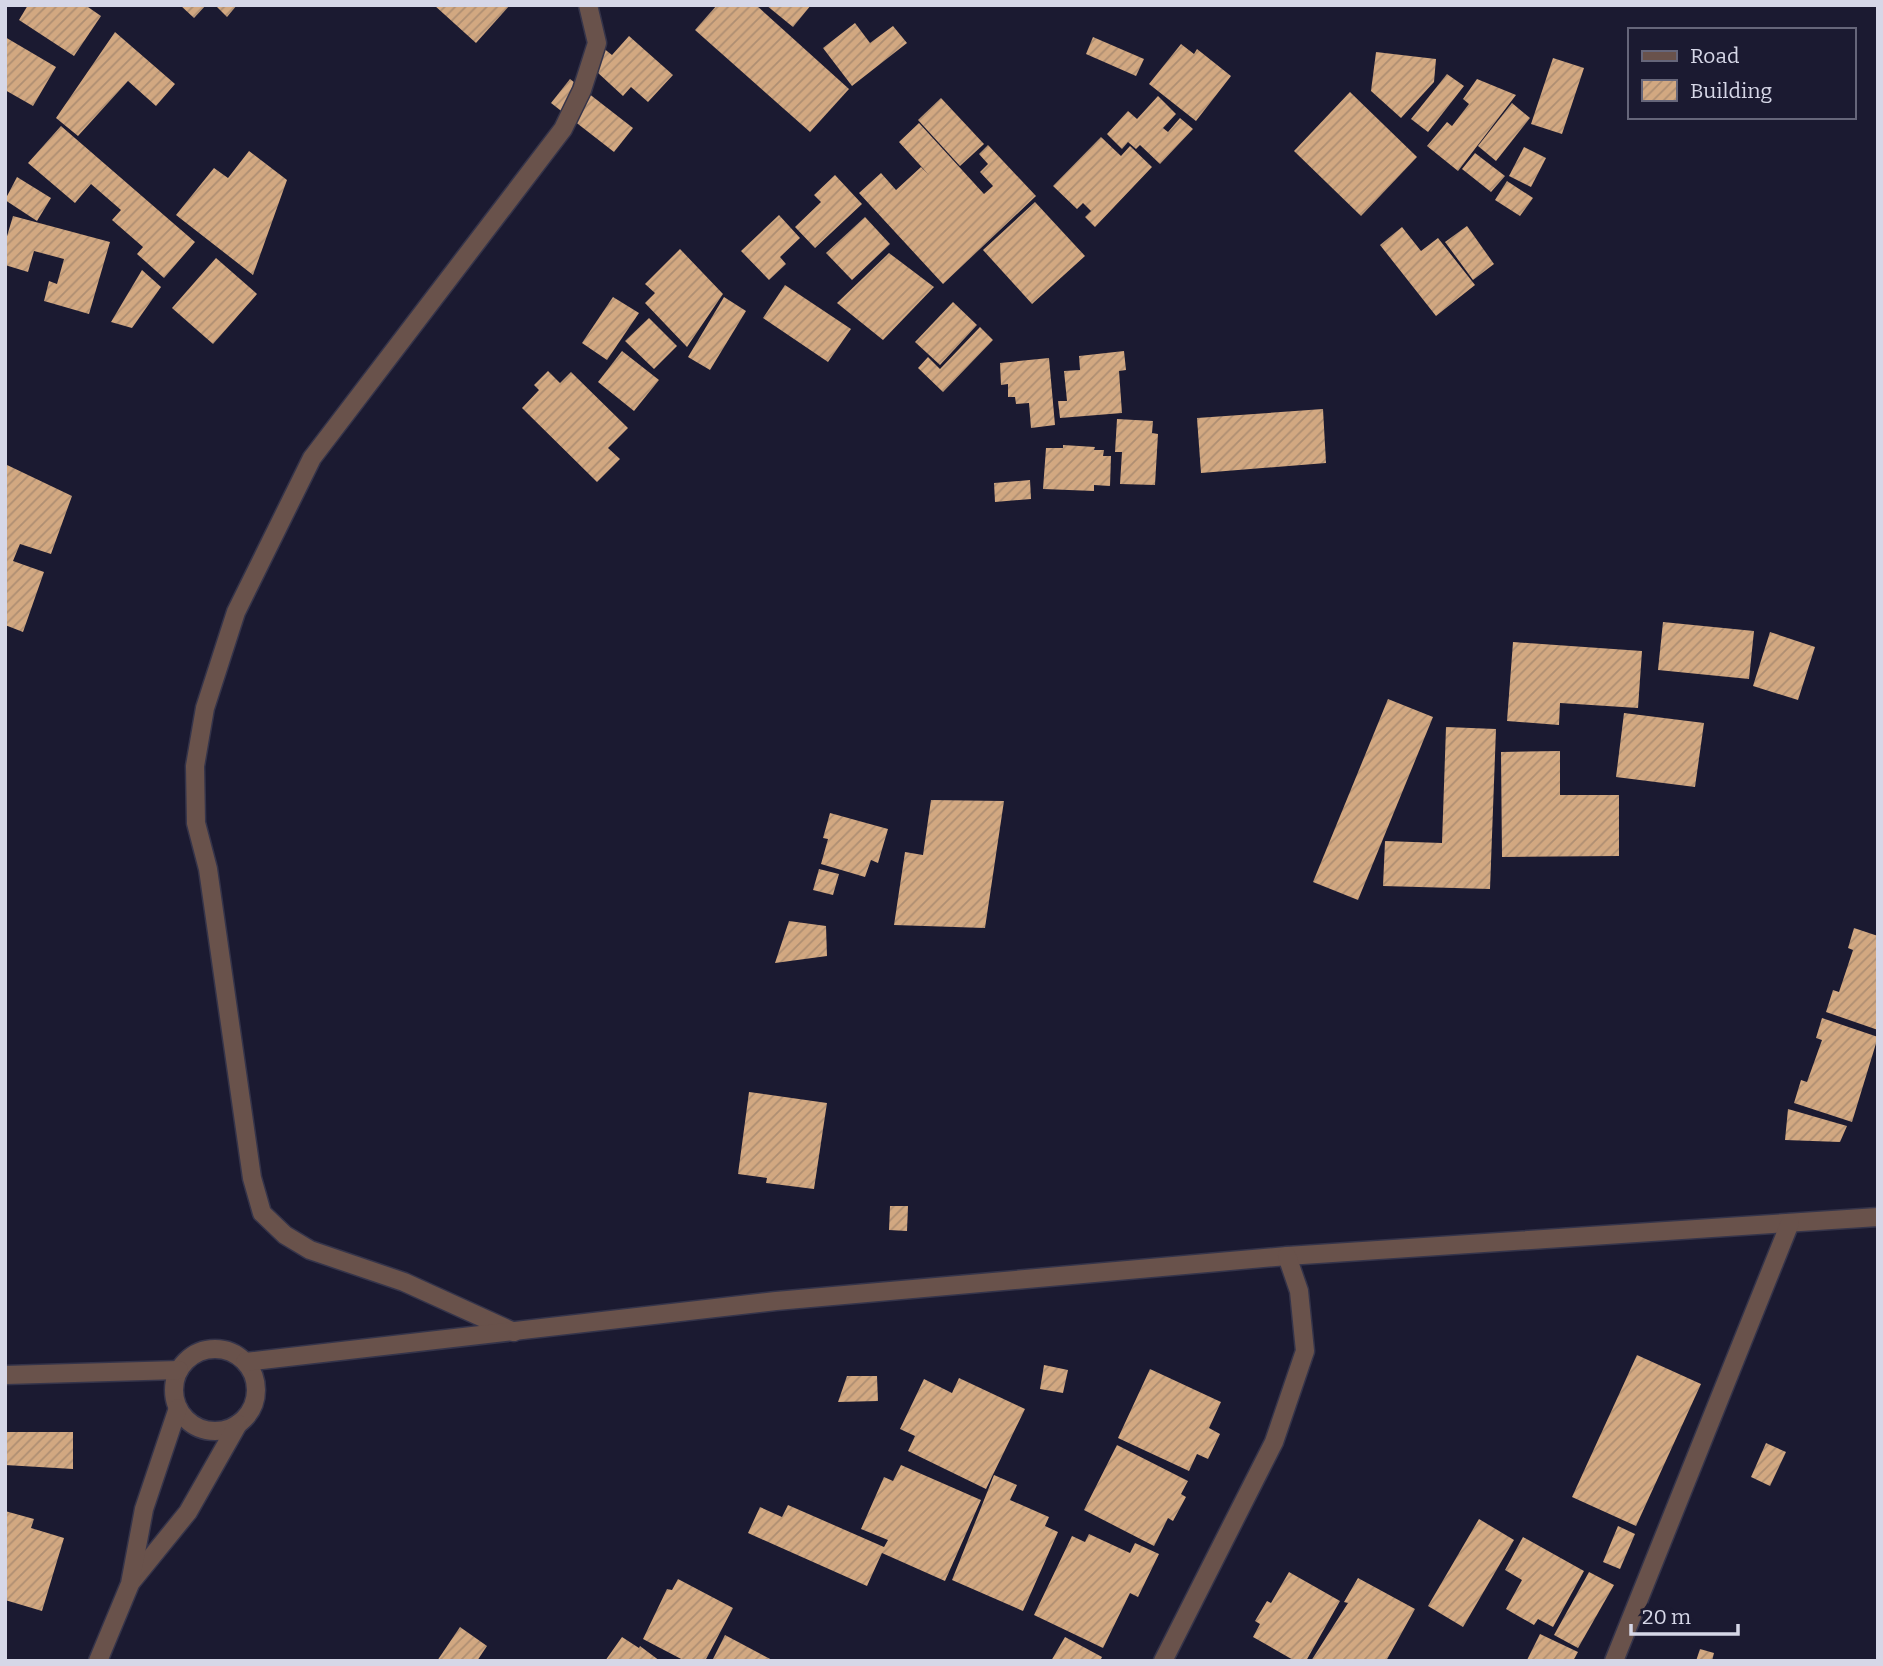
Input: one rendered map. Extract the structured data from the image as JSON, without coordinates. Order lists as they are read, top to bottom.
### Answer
{
  "legend": ["Road", "Building"],
  "scale_bar": "20 m"
}
